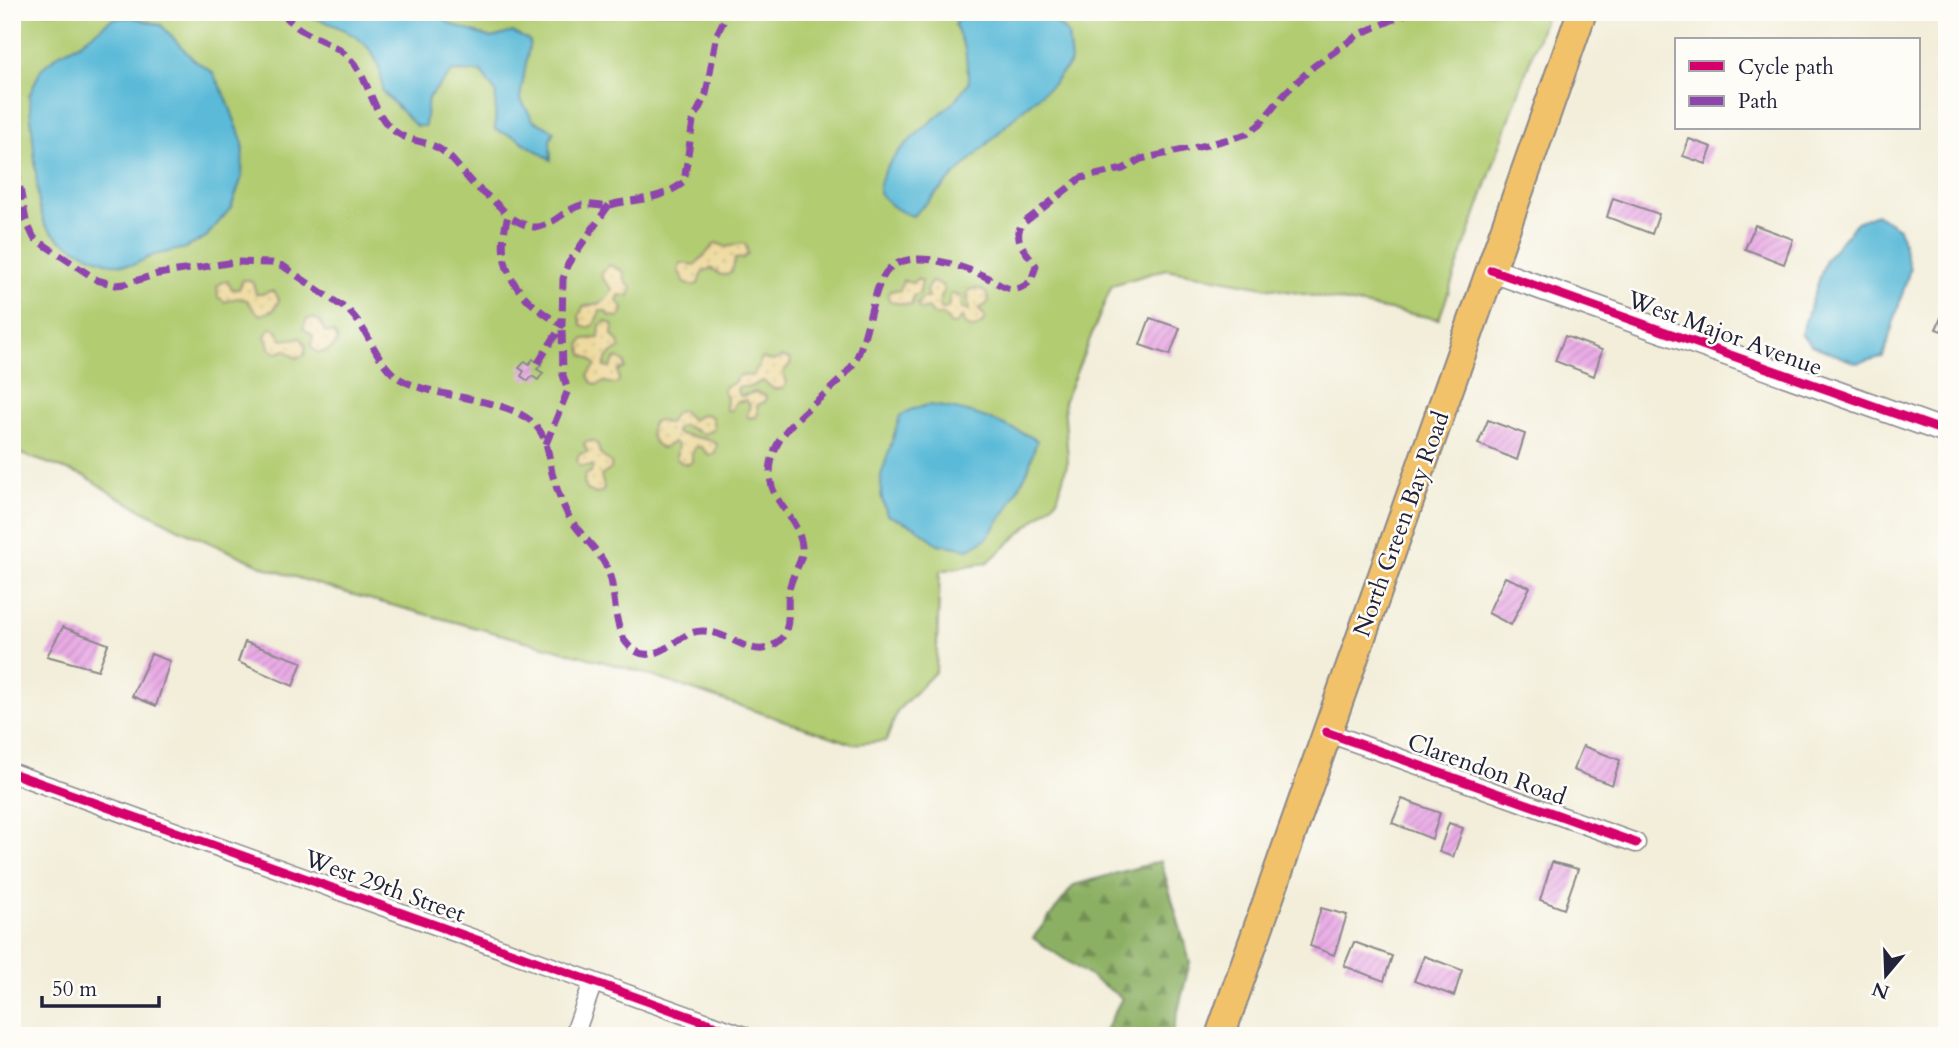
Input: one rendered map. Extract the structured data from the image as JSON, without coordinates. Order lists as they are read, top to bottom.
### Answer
{
  "streets": {
    "main road": ["North Green Bay Road"],
    "street": ["West Major Avenue", "Clarendon Road", "West 29th Street"]
  },
  "crossings": [
    ["West Major Avenue", "North Green Bay Road"],
    ["North Green Bay Road", "Clarendon Road"]
  ],
  "legend": ["Cycle path", "Path"],
  "scale_bar": "50 m",
  "north": "bottom"
}
